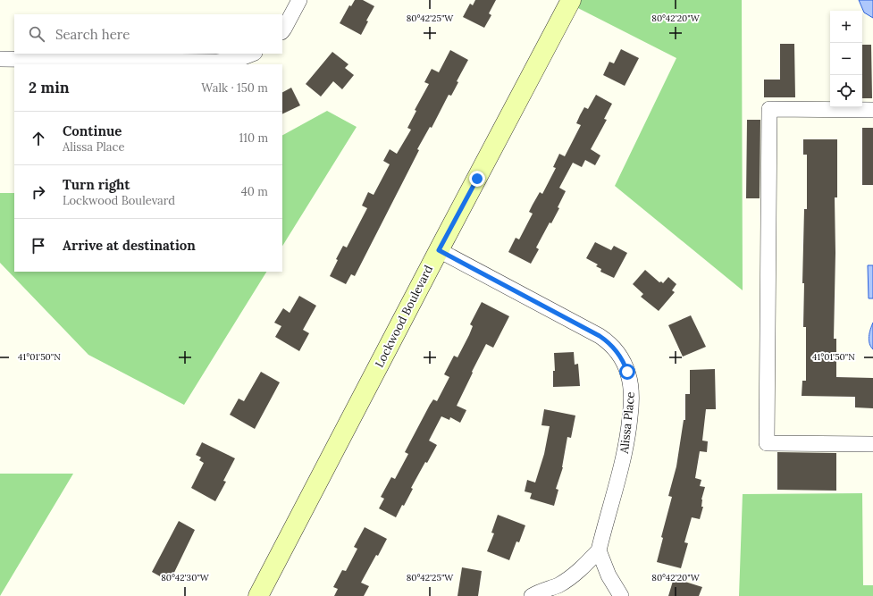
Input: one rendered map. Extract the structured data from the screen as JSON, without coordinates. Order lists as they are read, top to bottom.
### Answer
{
  "streets": {
    "main road": ["Lockwood Boulevard"],
    "street": ["Alissa Place"]
  },
  "crossings": [
    ["Lockwood Boulevard", "Alissa Place"]
  ],
  "page": {
    "map_buttons": ["+", "−"],
    "search": "Search here",
    "heading": ["2 min", "Walk · 150 m"],
    "list": [
      ["Continue", "Alissa Place", "110 m"],
      ["Turn right", "Lockwood Boulevard", "40 m"],
      "Arrive at destination"
    ]
  },
  "coordinates": [
    "80°42'25\"W",
    "80°42'20\"W",
    "41°01'50\"N",
    "80°42'30\"W"
  ]
}
